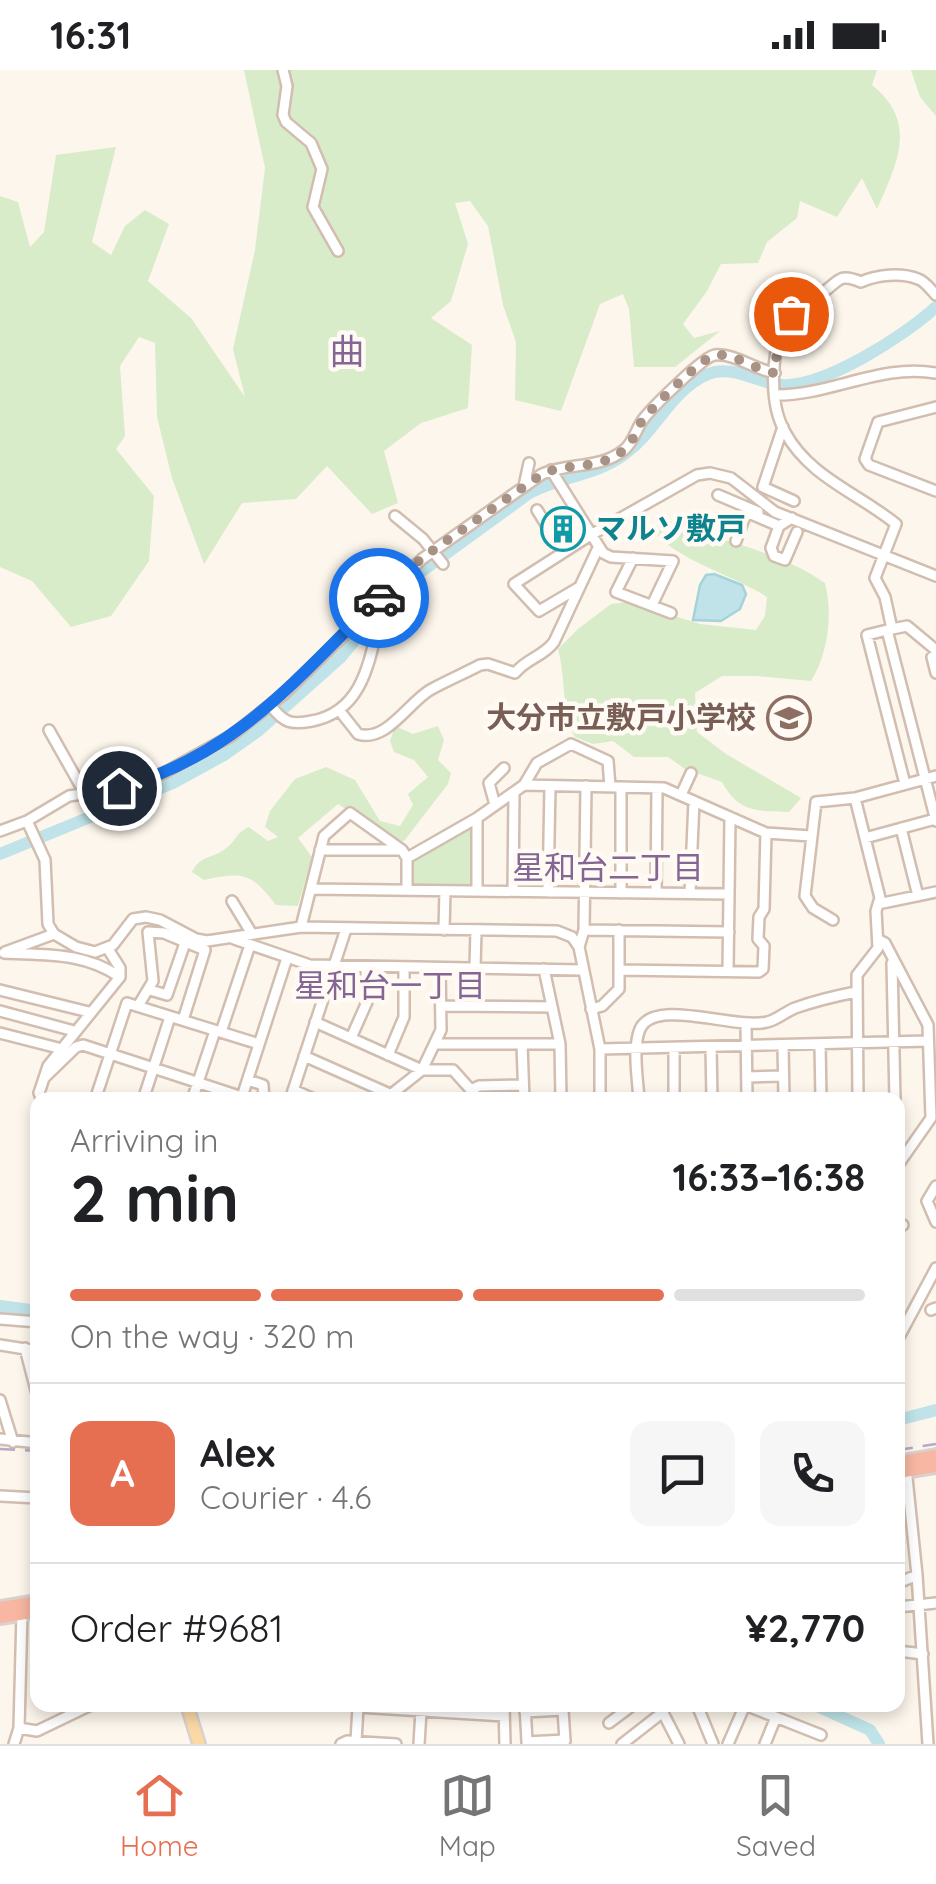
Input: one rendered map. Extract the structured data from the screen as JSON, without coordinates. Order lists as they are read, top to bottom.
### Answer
{
  "districts": ["曲", "星和台二丁目", "星和台一丁目"],
  "places": {
    "building": ["マルソ敷戸"],
    "school or university": ["大分市立敷戸小学校"]
  },
  "page": {
    "status": "16:31",
    "heading": ["2 min", "Arriving in", "16:33–16:38"],
    "panel": [
      "Alex",
      "Courier · 4.6",
      "Order #9681",
      "¥2,770"
    ],
    "bar": "On the way · 320 m",
    "round": "A",
    "tabs": ["Home", "Map", "Saved"]
  }
}
